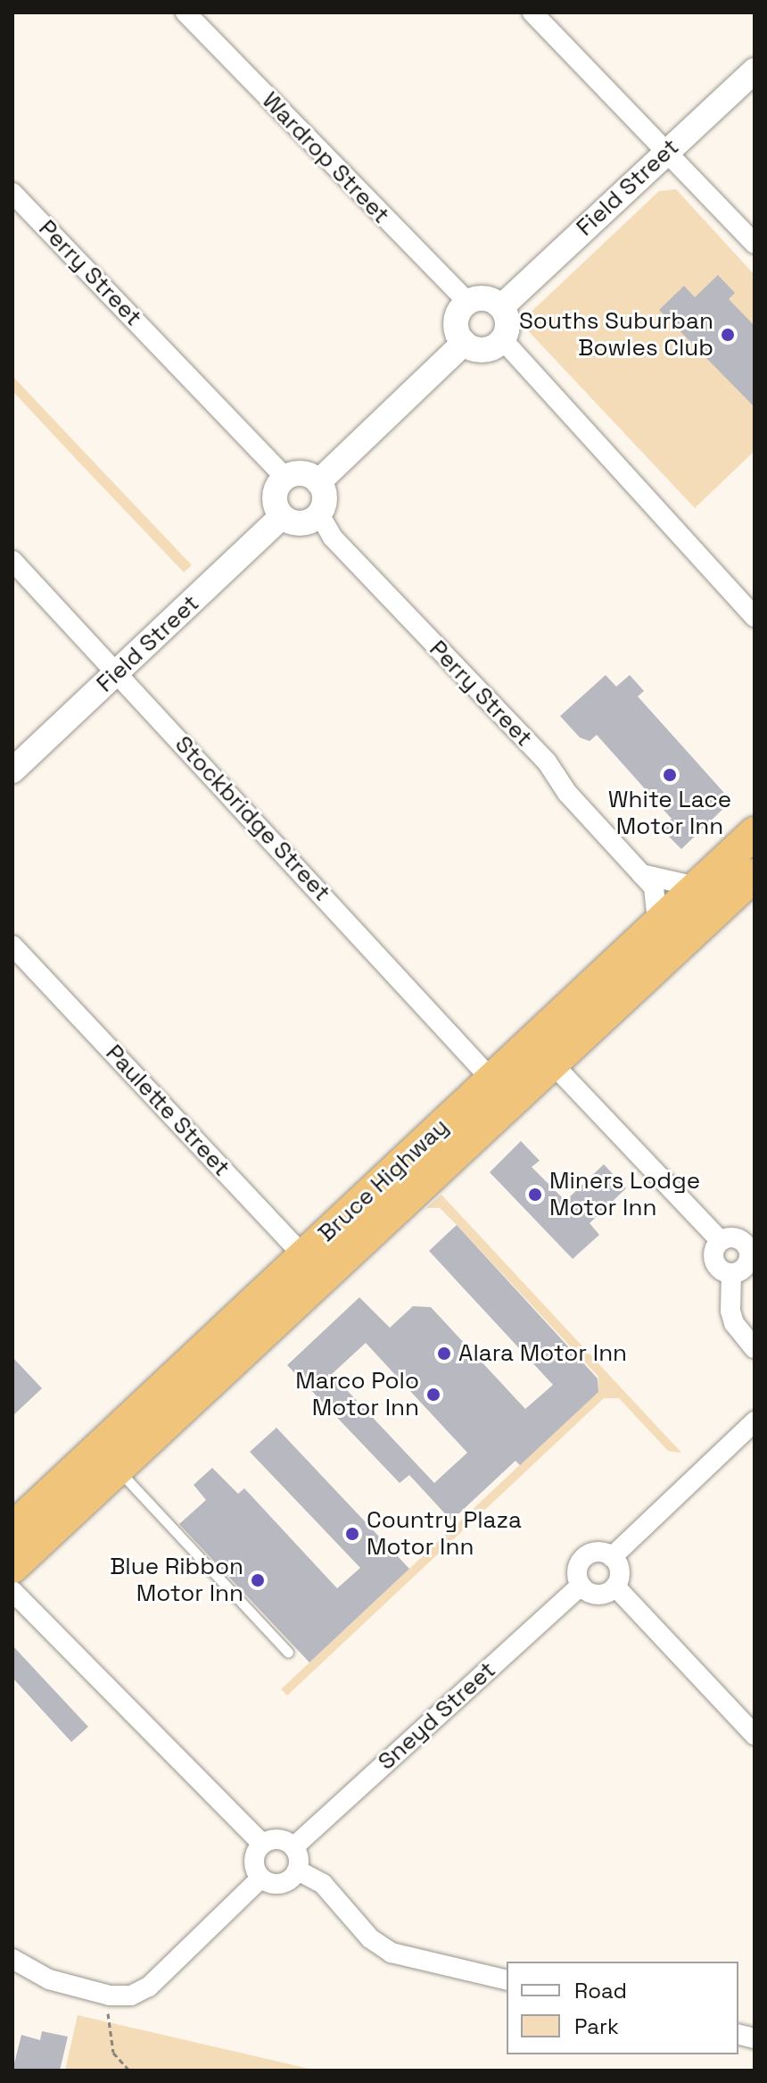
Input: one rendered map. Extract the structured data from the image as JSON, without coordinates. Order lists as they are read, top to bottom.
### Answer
{
  "streets": {
    "highway": ["Bruce Highway"],
    "street": [
      "Wardrop Street",
      "Field Street",
      "Perry Street",
      "Stockbridge Street",
      "Paulette Street",
      "Sneyd Street"
    ]
  },
  "crossings": [
    ["Wardrop Street", "Field Street"],
    ["Field Street", "Perry Street"],
    ["Field Street", "Stockbridge Street"],
    ["Perry Street", "Bruce Highway"],
    ["Stockbridge Street", "Bruce Highway"],
    ["Paulette Street", "Bruce Highway"]
  ],
  "places": [
    "Souths Suburban Bowles Club",
    "White Lace Motor Inn",
    "Miners Lodge Motor Inn",
    "Alara Motor Inn",
    "Marco Polo Motor Inn",
    "Country Plaza Motor Inn",
    "Blue Ribbon Motor Inn"
  ],
  "legend": ["Road", "Park"]
}
